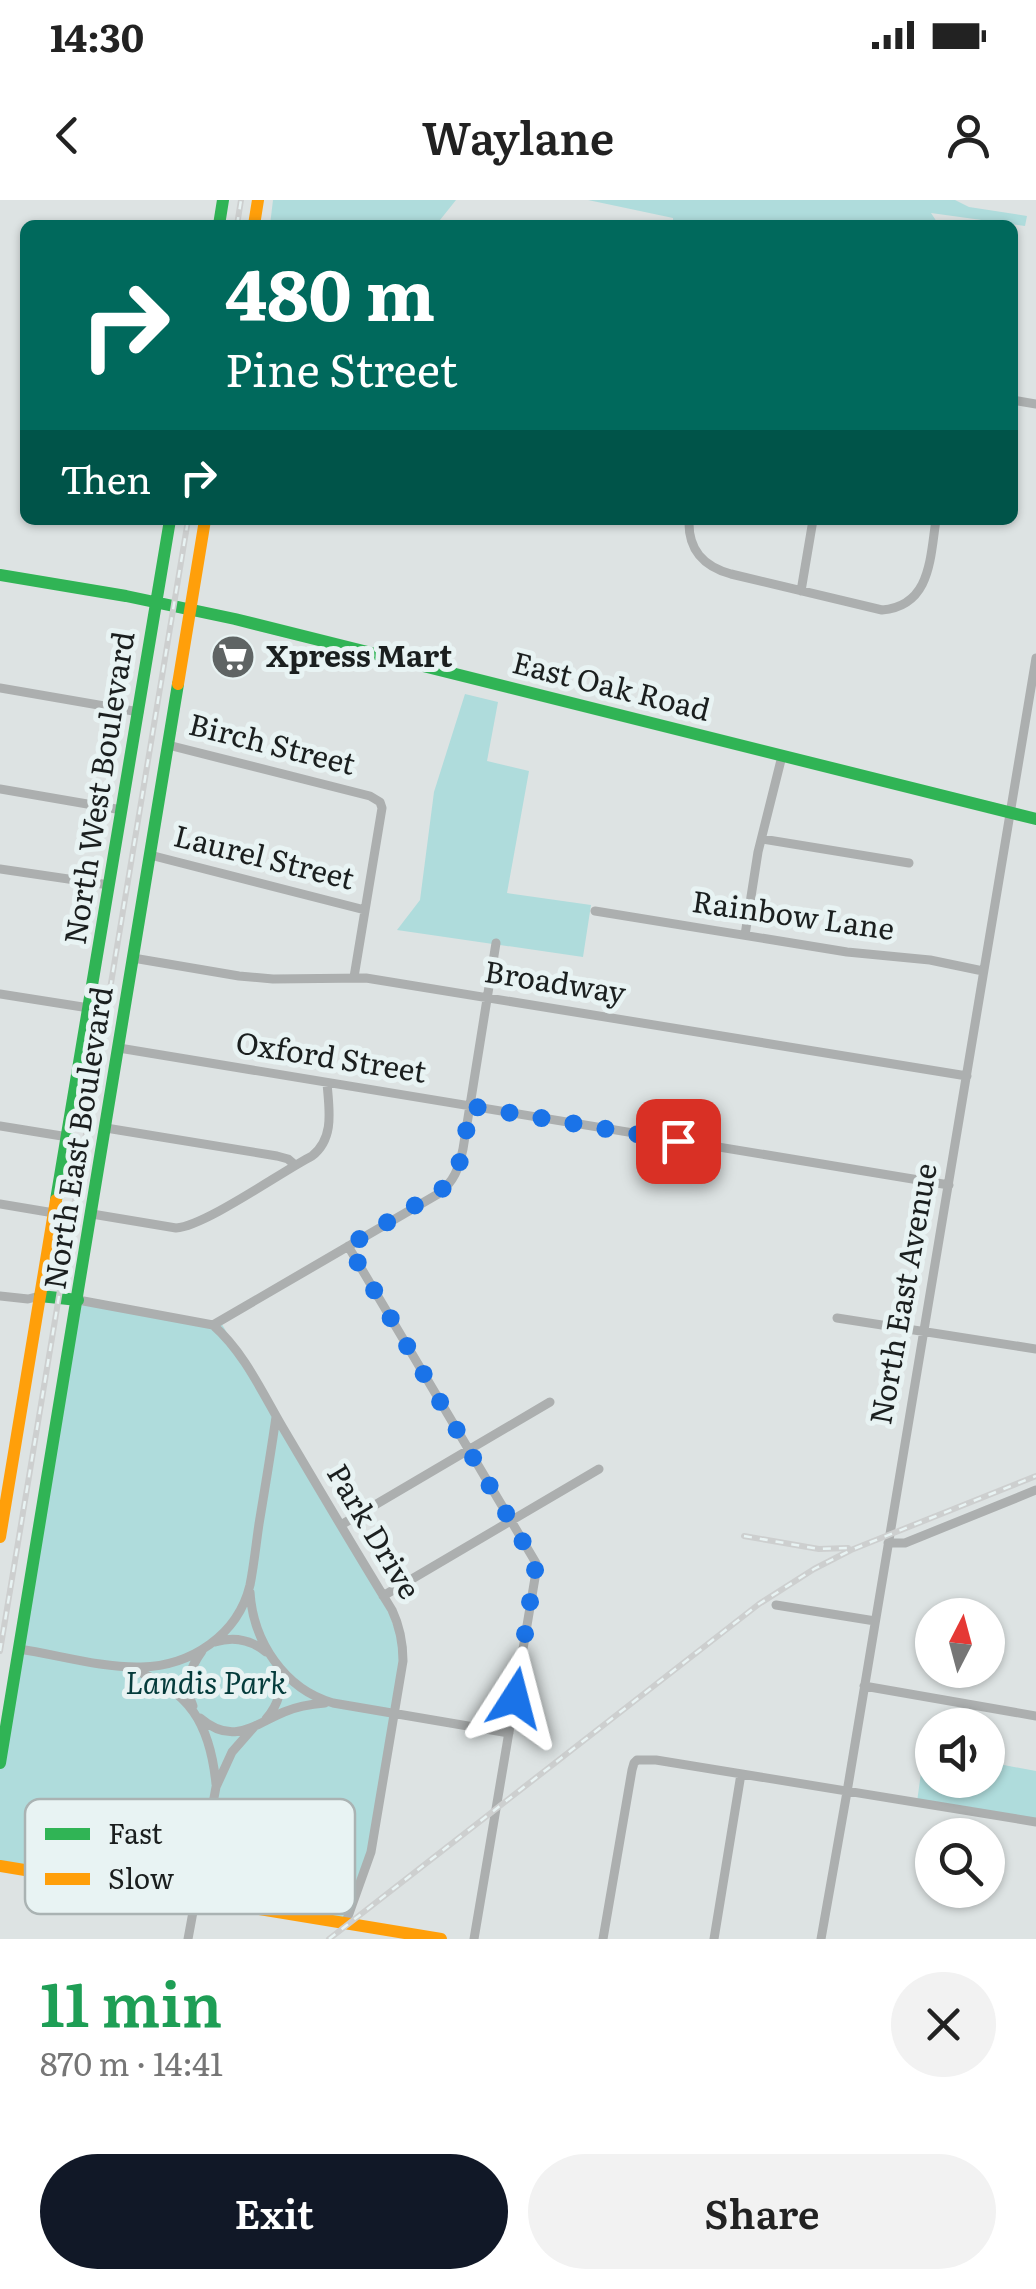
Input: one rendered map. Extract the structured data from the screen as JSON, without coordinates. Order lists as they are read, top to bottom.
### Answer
{
  "streets": {
    "main road": ["East Oak Road", "North West Boulevard", "North East Boulevard"],
    "street": [
      "Birch Street",
      "Laurel Street",
      "Rainbow Lane",
      "Broadway",
      "Oxford Street",
      "North East Avenue",
      "Park Drive"
    ]
  },
  "crossings": [
    ["East Oak Road", "North West Boulevard"],
    ["East Oak Road", "North East Boulevard"],
    ["East Oak Road", "North East Avenue"],
    ["Birch Street", "Laurel Street"],
    ["Birch Street", "North East Boulevard"],
    ["Laurel Street", "North East Boulevard"],
    ["Rainbow Lane", "North East Avenue"],
    ["Broadway", "North East Boulevard"],
    ["Broadway", "North East Avenue"],
    ["Oxford Street", "North East Boulevard"],
    ["Oxford Street", "North East Avenue"]
  ],
  "parks": ["Landis Park"],
  "places": {
    "supermarket": ["Xpress Mart"]
  },
  "legend": ["Fast", "Slow"],
  "north": "top",
  "page": {
    "status": "14:30",
    "header": "Waylane",
    "turn": ["480 m", "Pine Street"],
    "then": "Then",
    "heading": ["11 min", "870 m · 14:41"],
    "buttons": ["Exit", "Share"]
  }
}
